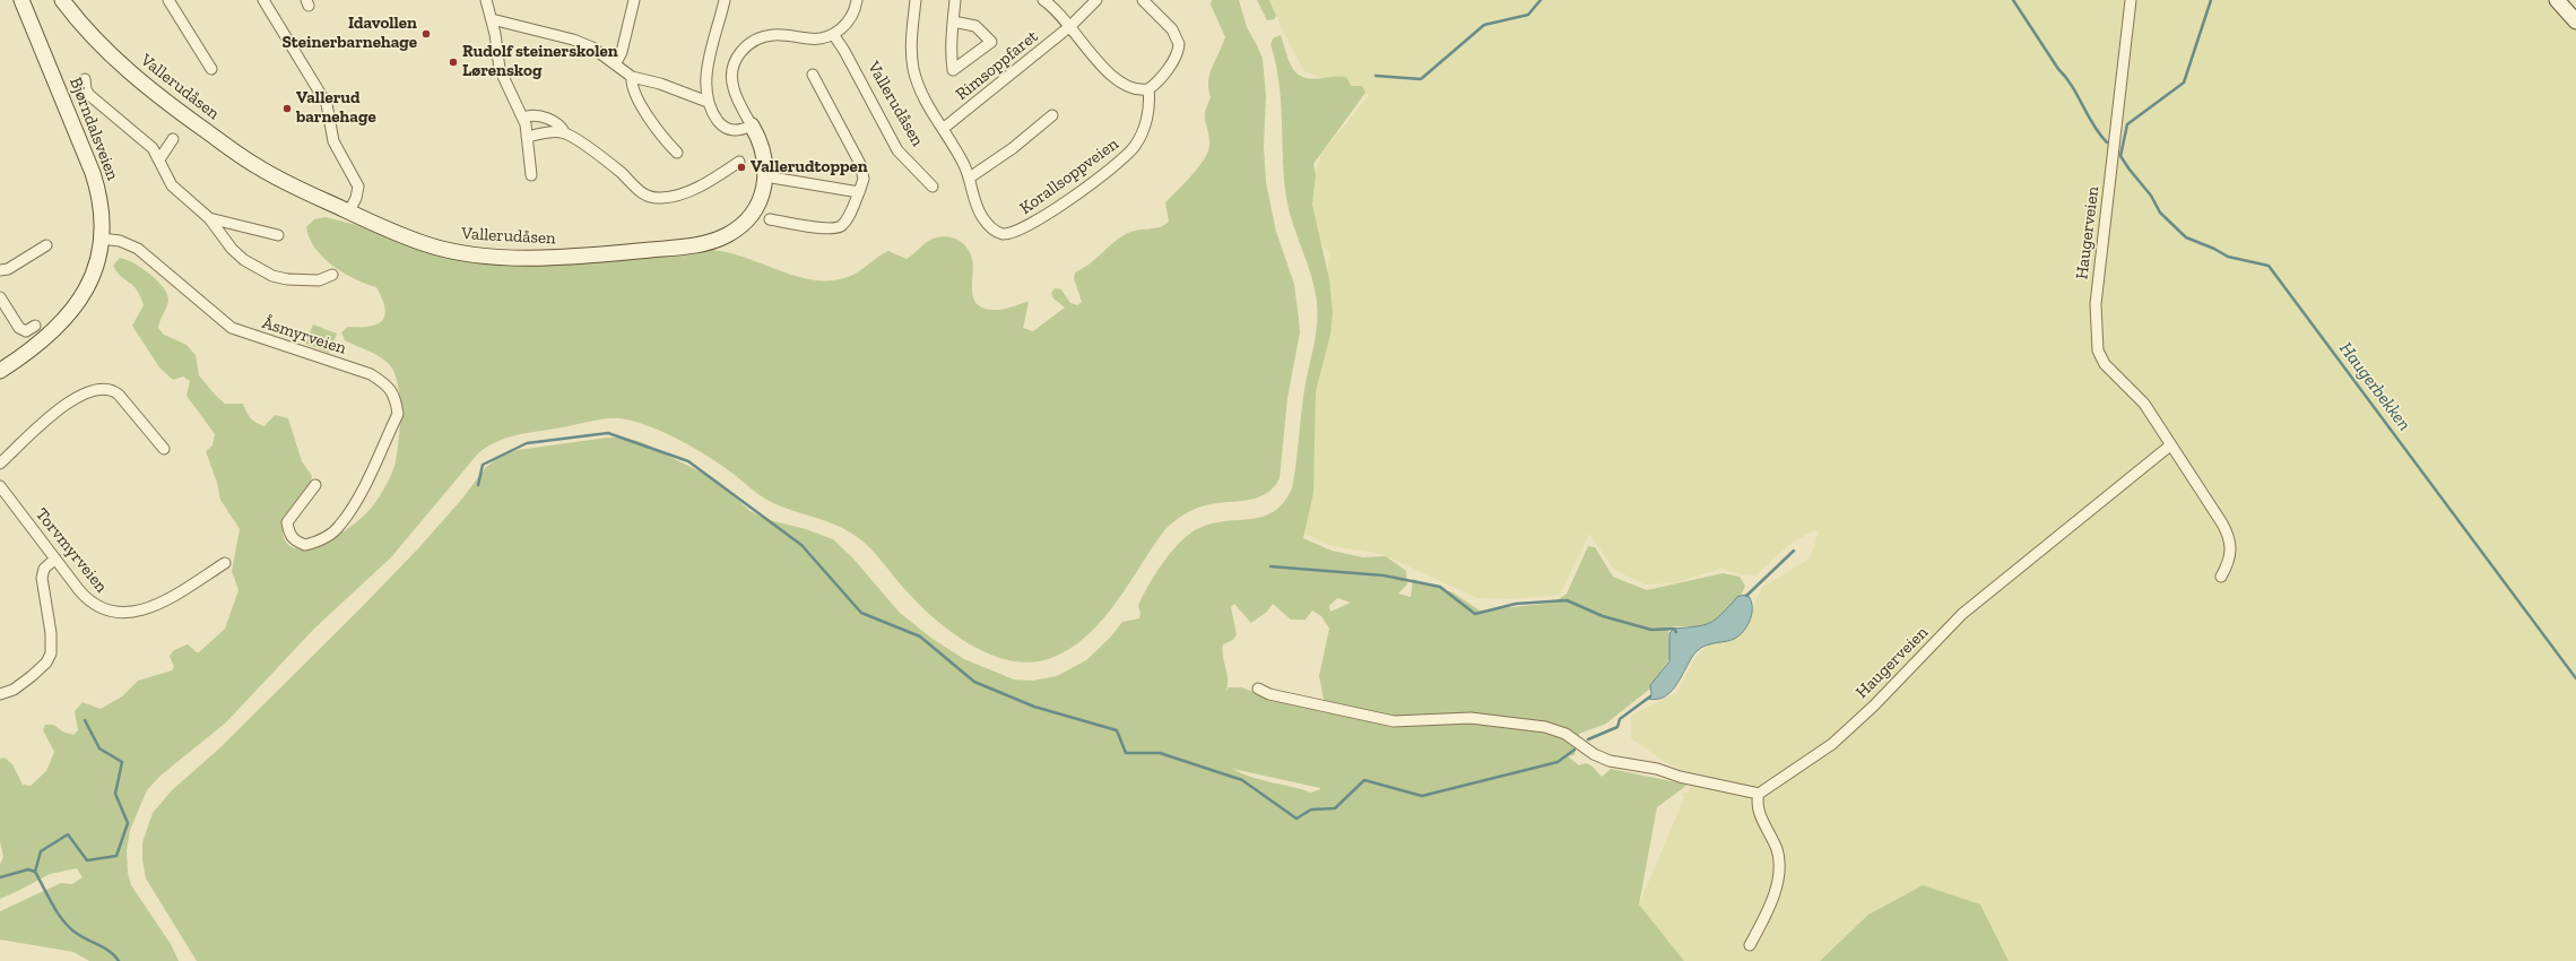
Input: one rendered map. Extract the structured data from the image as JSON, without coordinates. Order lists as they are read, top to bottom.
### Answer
{
  "streets": {
    "street": [
      "Rimsoppfaret",
      "Vallerudåsen",
      "Bjørndalsveien",
      "Korallsoppveien",
      "Haugerveien",
      "Åsmyrveien",
      "Torvmyrveien"
    ]
  },
  "crossings": [
    ["Rimsoppfaret", "Korallsoppveien"],
    ["Bjørndalsveien", "Åsmyrveien"]
  ],
  "water": ["Haugerbekken"],
  "places": [
    "Idavollen Steinerbarnehage",
    "Rudolf steinerskolen Lørenskog",
    "Vallerud barnehage",
    "Vallerudtoppen"
  ]
}
